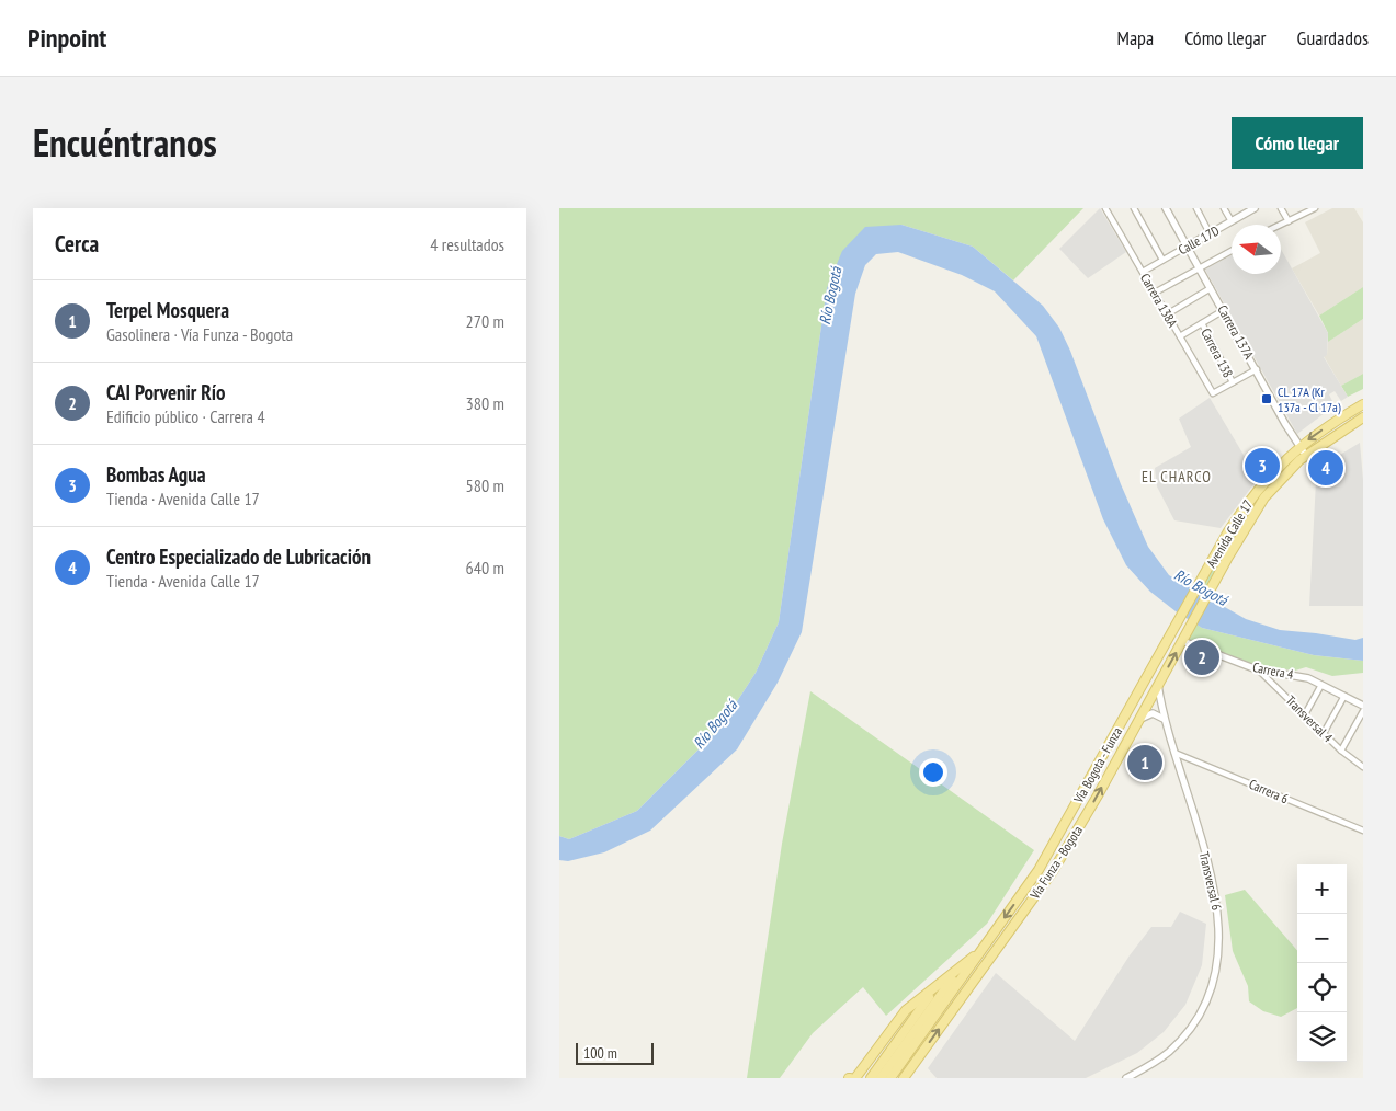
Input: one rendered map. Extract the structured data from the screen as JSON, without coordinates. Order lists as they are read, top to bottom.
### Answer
{
  "streets": {
    "main road": ["Avenida Calle 17", "Vía Bogota - Funza", "Vía Funza - Bogota"],
    "street": [
      "Calle 17D",
      "Carrera 138A",
      "Carrera 137A",
      "Carrera 138",
      "Carrera 4",
      "Transversal 4",
      "Carrera 6",
      "Transversal 6"
    ]
  },
  "crossings": [
    ["Calle 17D", "Carrera 138A"],
    ["Calle 17D", "Carrera 137A"],
    ["Carrera 138A", "Carrera 138"],
    ["Carrera 137A", "Avenida Calle 17"],
    ["Avenida Calle 17", "Vía Bogota - Funza"],
    ["Avenida Calle 17", "Vía Funza - Bogota"],
    ["Carrera 4", "Transversal 4"],
    ["Carrera 4", "Vía Funza - Bogota"],
    ["Carrera 6", "Transversal 6"],
    ["Vía Funza - Bogota", "Transversal 6"]
  ],
  "one_way": ["Vía Funza - Bogota"],
  "districts": ["EL CHARCO"],
  "water": ["Río Bogotá"],
  "places": {
    "transit": ["CL 17A (Kr 137a - Cl 17a)"]
  },
  "scale_bar": "100 m",
  "north": "left",
  "page": {
    "header": "Pinpoint",
    "nav": ["Mapa", "Cómo llegar", "Guardados"],
    "title": "Encuéntranos",
    "buttons": "Cómo llegar",
    "heading": ["Cerca", "4 resultados"],
    "list": [
      {
        "mark": "1",
        "name": "Terpel Mosquera",
        "note": "Gasolinera · Vía Funza - Bogota",
        "value": "270 m"
      },
      {
        "mark": "2",
        "name": "CAI Porvenir Río",
        "note": "Edificio público · Carrera 4",
        "value": "380 m"
      },
      {
        "mark": "3",
        "name": "Bombas Agua",
        "note": "Tienda · Avenida Calle 17",
        "value": "580 m"
      },
      {
        "mark": "4",
        "name": "Centro Especializado de Lubricación",
        "note": "Tienda · Avenida Calle 17",
        "value": "640 m"
      }
    ],
    "pins": [
      "3",
      "4",
      "2",
      "1"
    ],
    "map_buttons": ["+", "−"],
    "scale": "100 m"
  }
}
